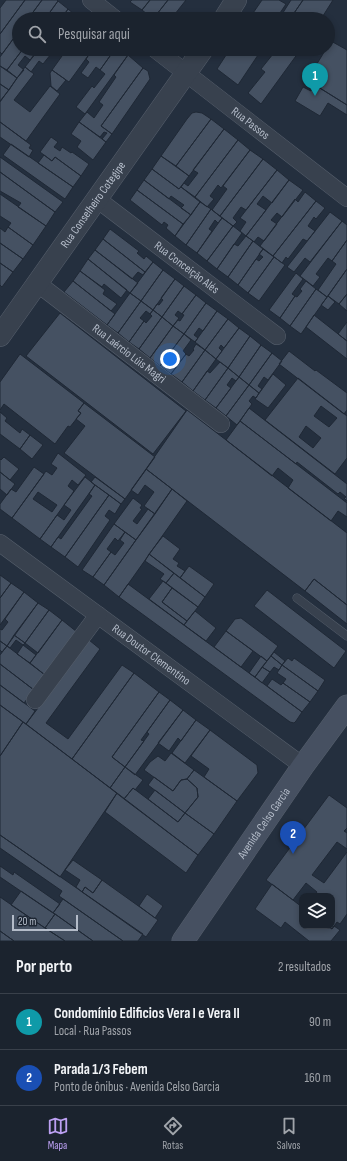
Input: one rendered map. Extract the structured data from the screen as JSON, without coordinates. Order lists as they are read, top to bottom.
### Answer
{
  "streets": {
    "main road": ["Avenida Celso Garcia"],
    "street": [
      "Rua Passos",
      "Rua Conselheiro Cotegipe",
      "Rua Conceição Alés",
      "Rua Laércio Lúis Magri",
      "Rua Doutor Clementino"
    ]
  },
  "crossings": [
    ["Rua Passos", "Rua Conselheiro Cotegipe"],
    ["Rua Conselheiro Cotegipe", "Rua Conceição Alés"],
    ["Rua Conselheiro Cotegipe", "Rua Laércio Lúis Magri"],
    ["Rua Doutor Clementino", "Avenida Celso Garcia"]
  ],
  "scale_bar": "20 m",
  "page": {
    "search": "Pesquisar aqui",
    "pins": ["1", "2"],
    "scale": "20 m",
    "heading": ["Por perto", "2 resultados"],
    "list": [
      {
        "mark": "1",
        "name": "Condomínio Edificios Vera I e Vera II",
        "note": "Local · Rua Passos",
        "value": "90 m"
      },
      {
        "mark": "2",
        "name": "Parada 1/3 Febem",
        "note": "Ponto de ônibus · Avenida Celso Garcia",
        "value": "160 m"
      }
    ],
    "nav": ["Mapa", "Rotas", "Salvos"]
  }
}
